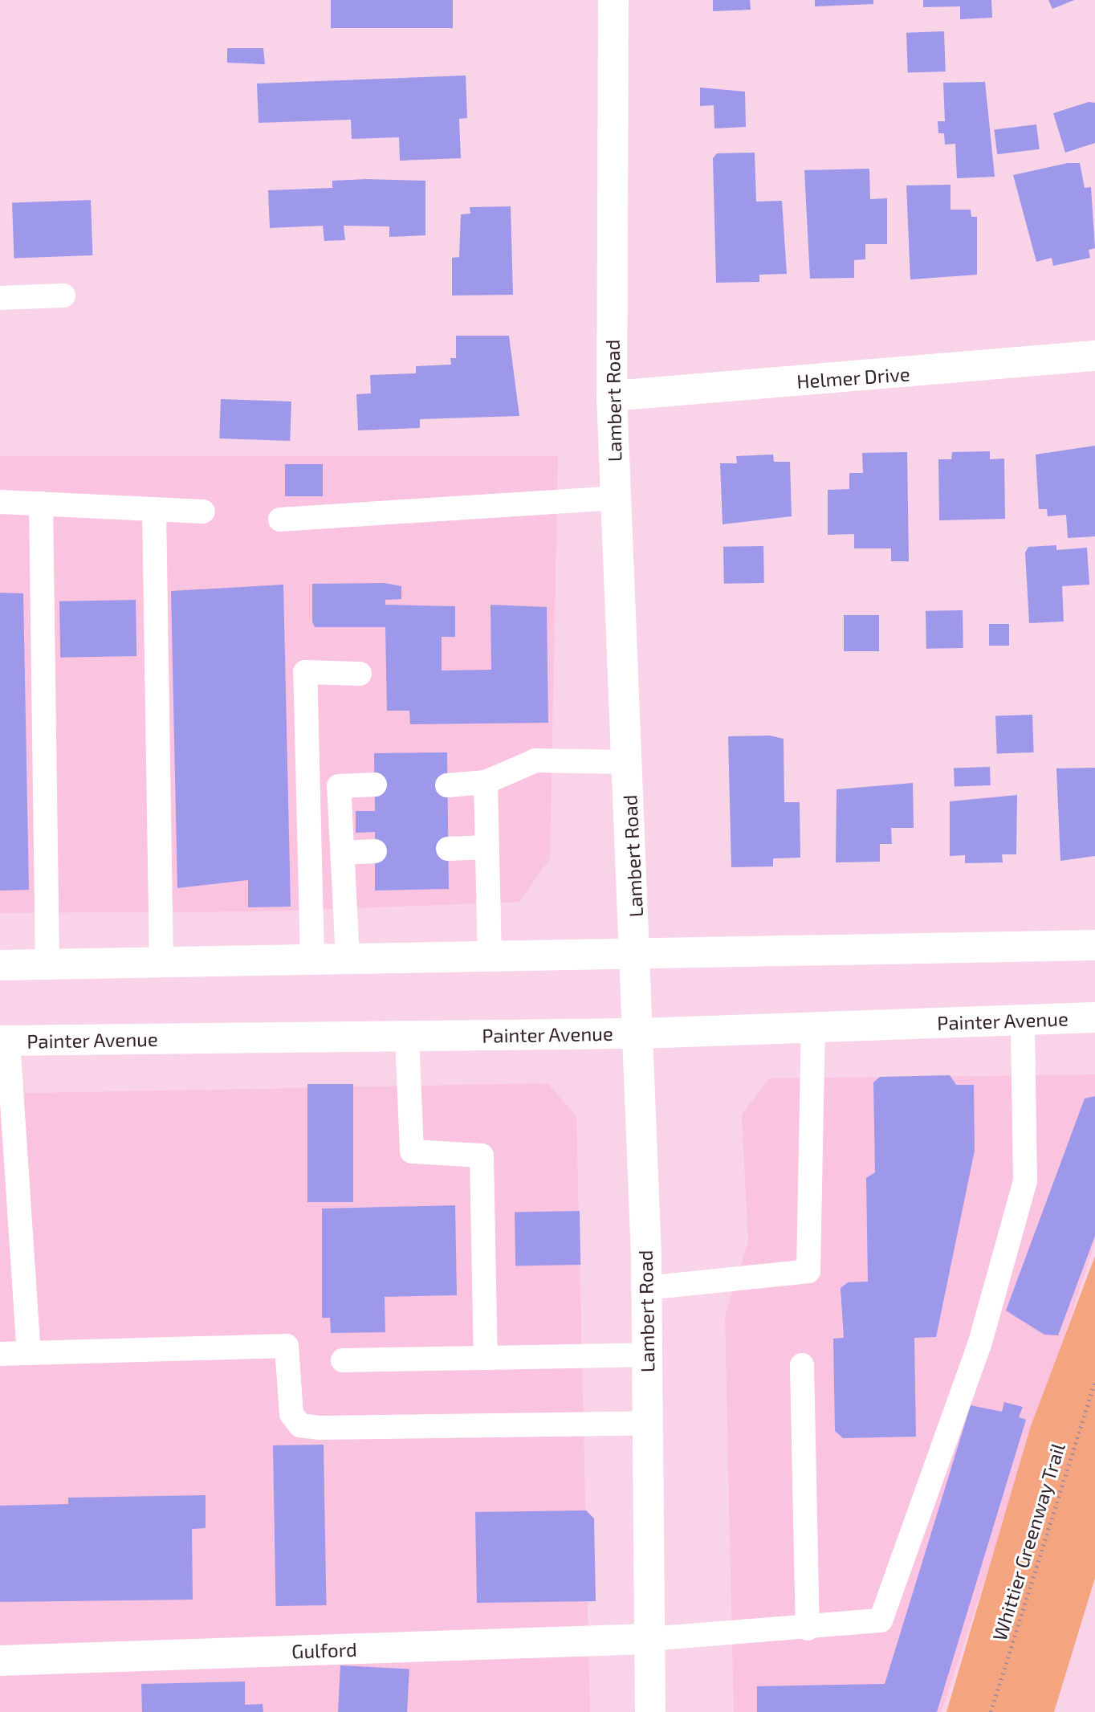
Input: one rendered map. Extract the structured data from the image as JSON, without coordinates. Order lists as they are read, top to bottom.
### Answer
{
  "streets": {
    "main road": [
      "Helmer Drive",
      "Lambert Road",
      "Painter Avenue",
      "Gulford"
    ],
    "path": ["Whittier Greenway Trail"]
  },
  "crossings": [
    ["Helmer Drive", "Lambert Road"],
    ["Lambert Road", "Painter Avenue"],
    ["Lambert Road", "Gulford"]
  ]
}
